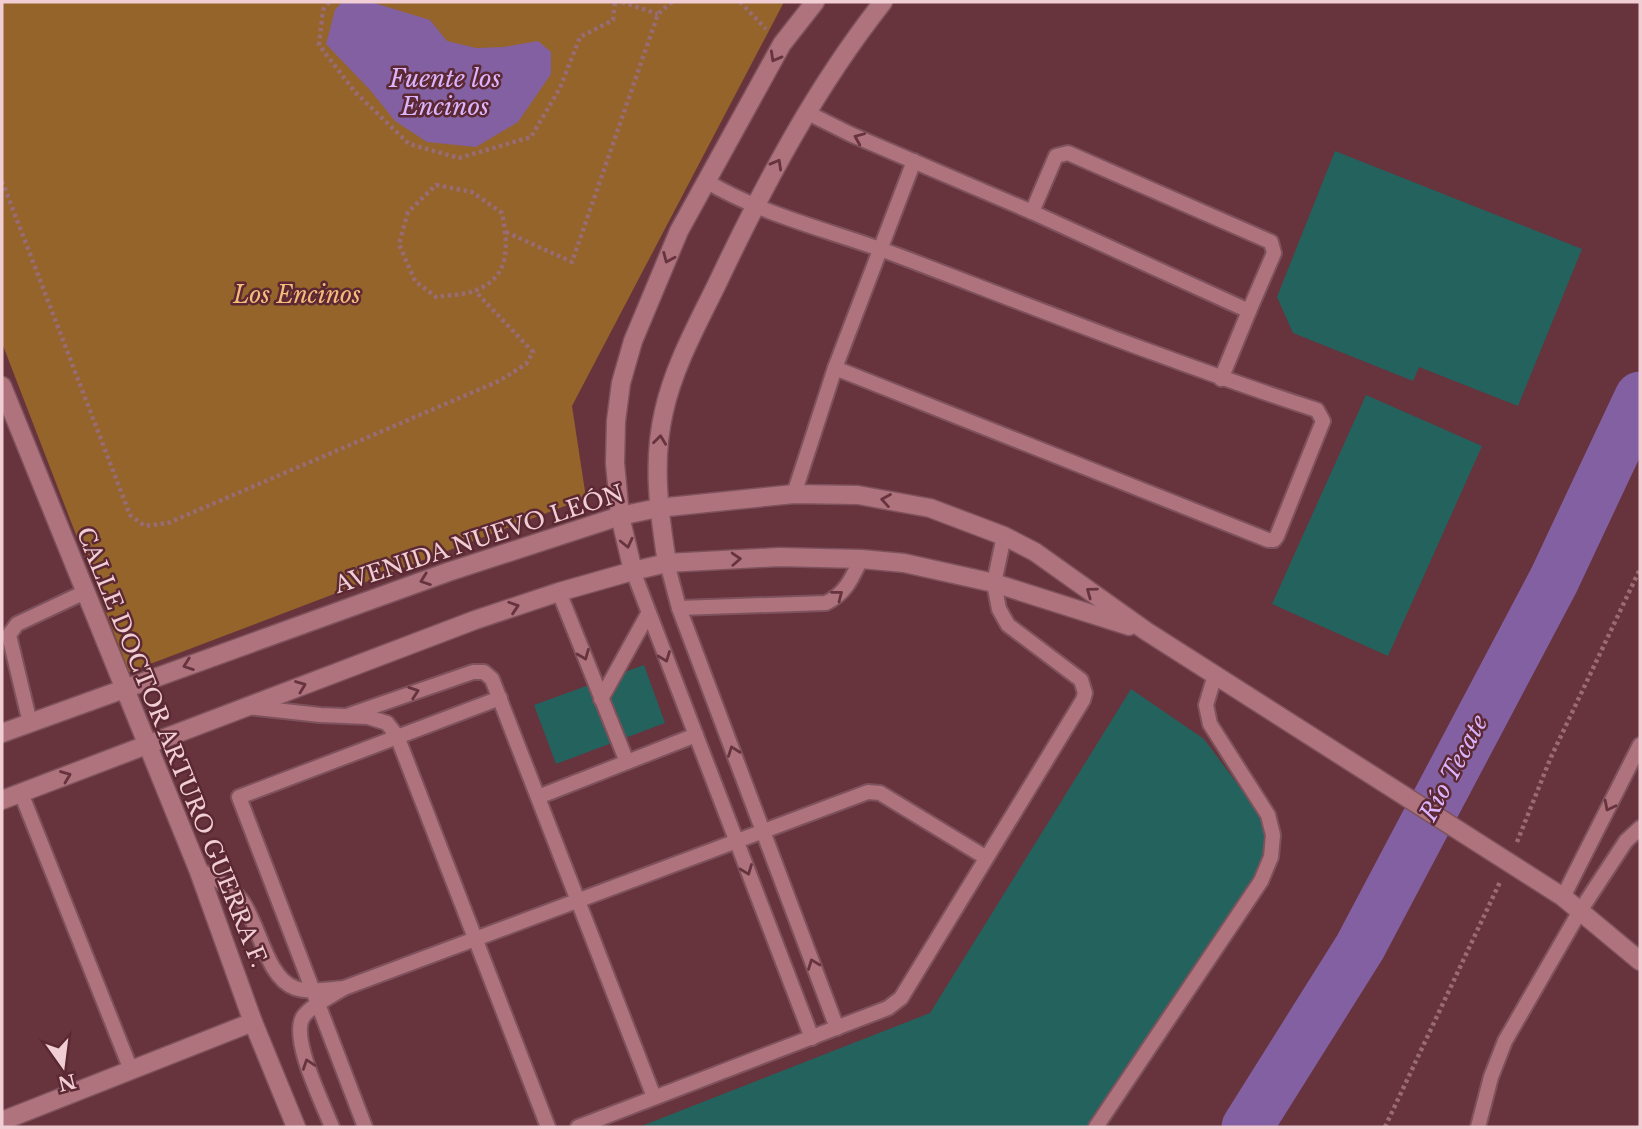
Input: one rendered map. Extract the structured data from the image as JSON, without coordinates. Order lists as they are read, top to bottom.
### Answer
{
  "streets": {
    "main road": ["AVENIDA NUEVO LEÓN", "CALLE DOCTOR ARTURO GUERRA F."]
  },
  "crossings": [
    ["AVENIDA NUEVO LEÓN", "CALLE DOCTOR ARTURO GUERRA F."]
  ],
  "water": ["Fuente los Encinos", "Río Tecate"],
  "parks": ["Los Encinos"],
  "north": "bottom"
}
